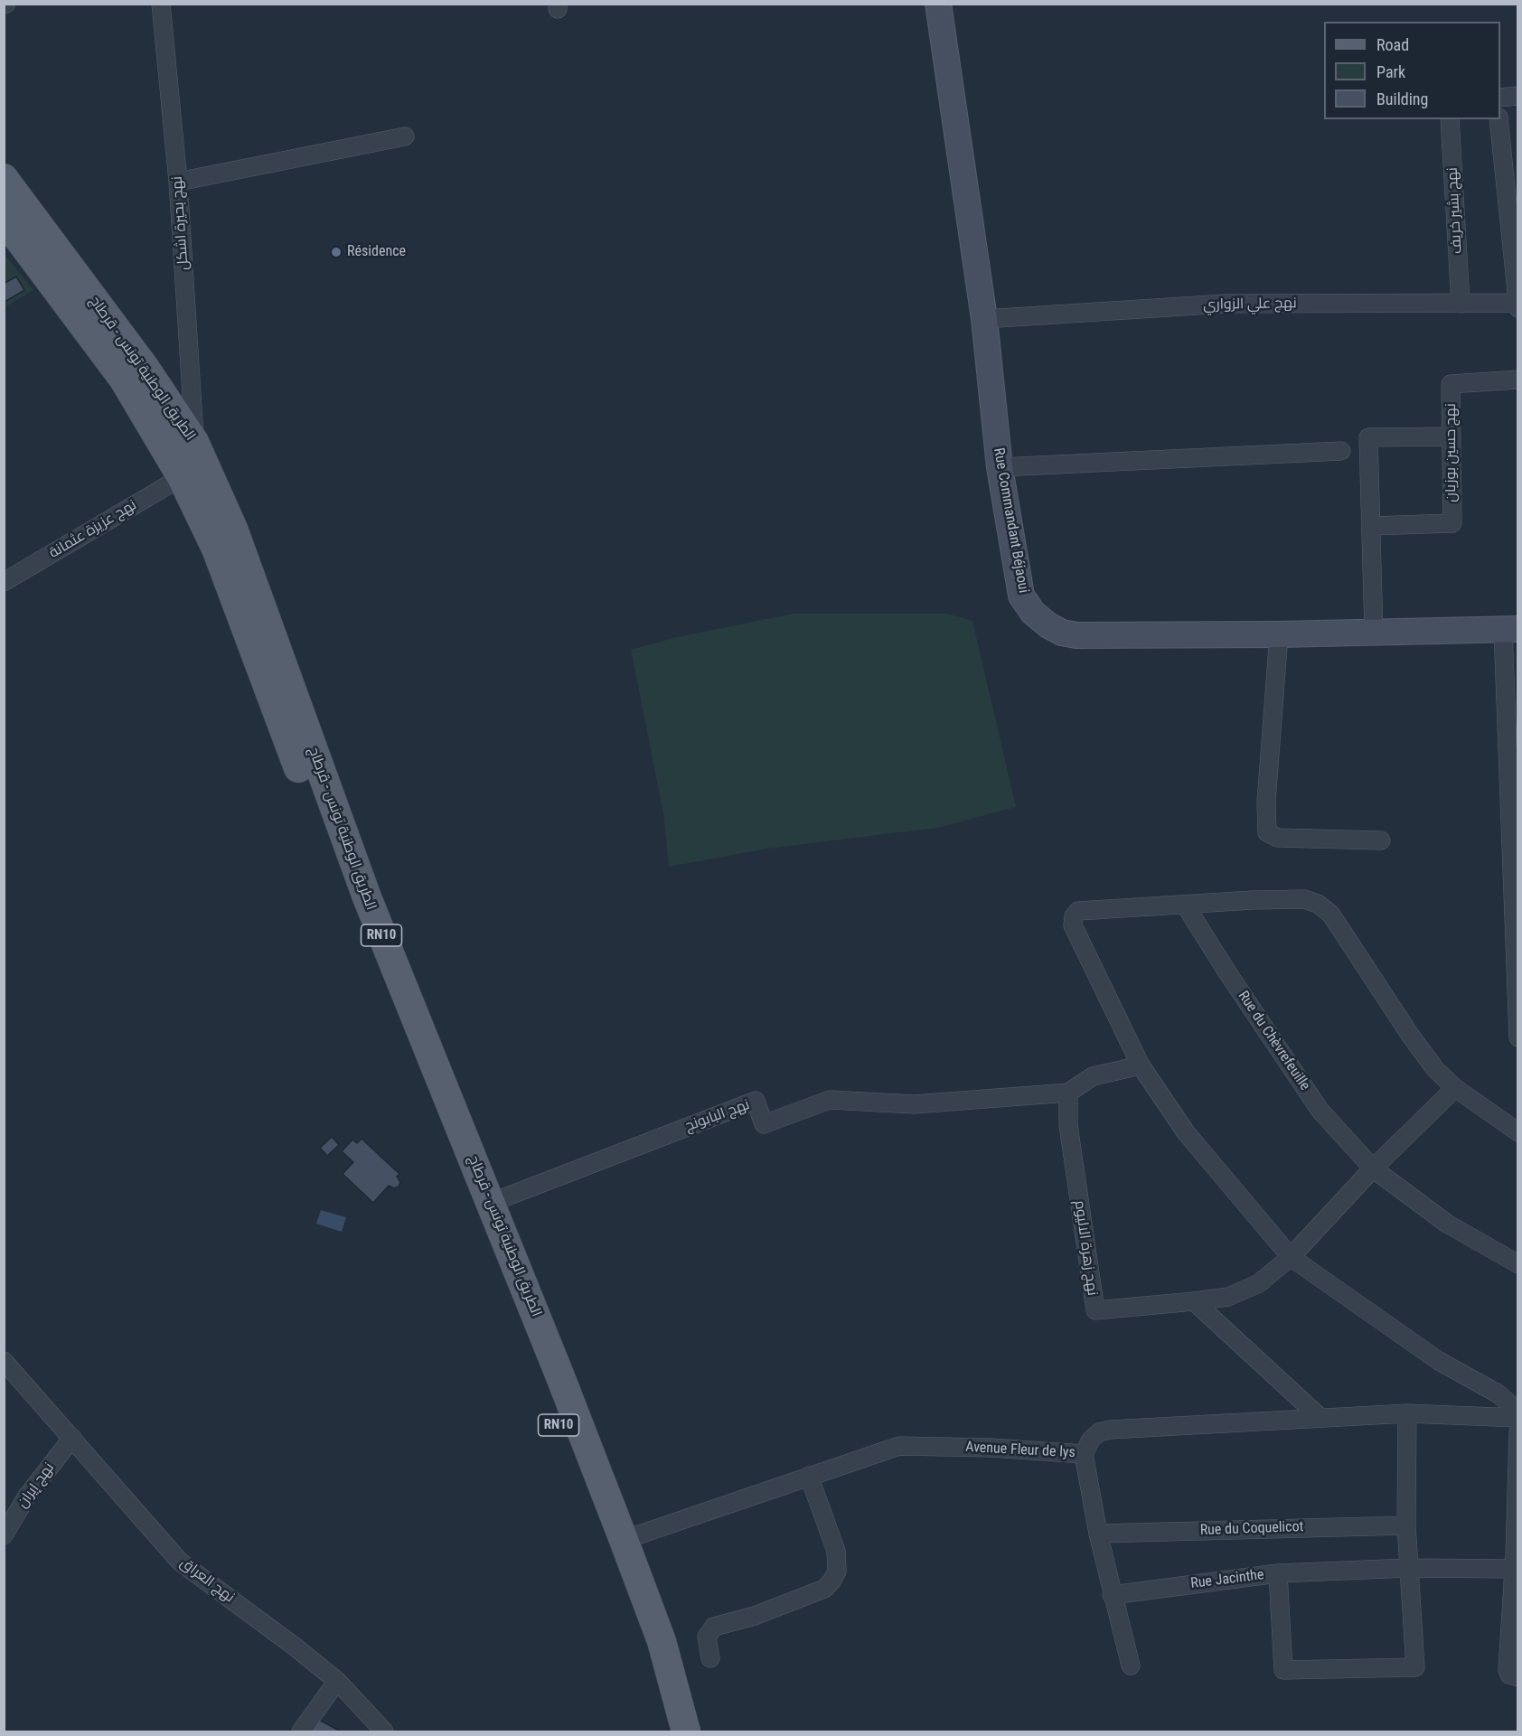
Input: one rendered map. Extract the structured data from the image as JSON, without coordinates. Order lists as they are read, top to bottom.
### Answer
{
  "streets": {
    "main road": ["الطريق الوطنية تونس - قرطاج", "RN10"],
    "street": [
      "نهج بشير خريف",
      "نهج بحيرة اشكل",
      "نهج علي الزواري",
      "نهج حسين بوزيان",
      "Rue Commandant Béjaoui",
      "نهج عزيزة عثمانة",
      "Rue du Chèvrefeuille",
      "نهج البابونج",
      "نهج زهرة الاليوم",
      "Avenue Fleur de lys",
      "نهج إيران",
      "Rue du Coquelicot",
      "Rue Jacinthe",
      "نهج العراق"
    ]
  },
  "crossings": [
    ["نهج بشير خريف", "نهج علي الزواري"],
    ["نهج بحيرة اشكل", "الطريق الوطنية تونس - قرطاج"],
    ["نهج علي الزواري", "Rue Commandant Béjaoui"],
    ["الطريق الوطنية تونس - قرطاج", "نهج عزيزة عثمانة"],
    ["الطريق الوطنية تونس - قرطاج", "نهج البابونج"],
    ["الطريق الوطنية تونس - قرطاج", "Avenue Fleur de lys"],
    ["نهج البابونج", "نهج زهرة الاليوم"],
    ["نهج إيران", "نهج العراق"]
  ],
  "places": ["Résidence"],
  "legend": ["Road", "Park", "Building"]
}
